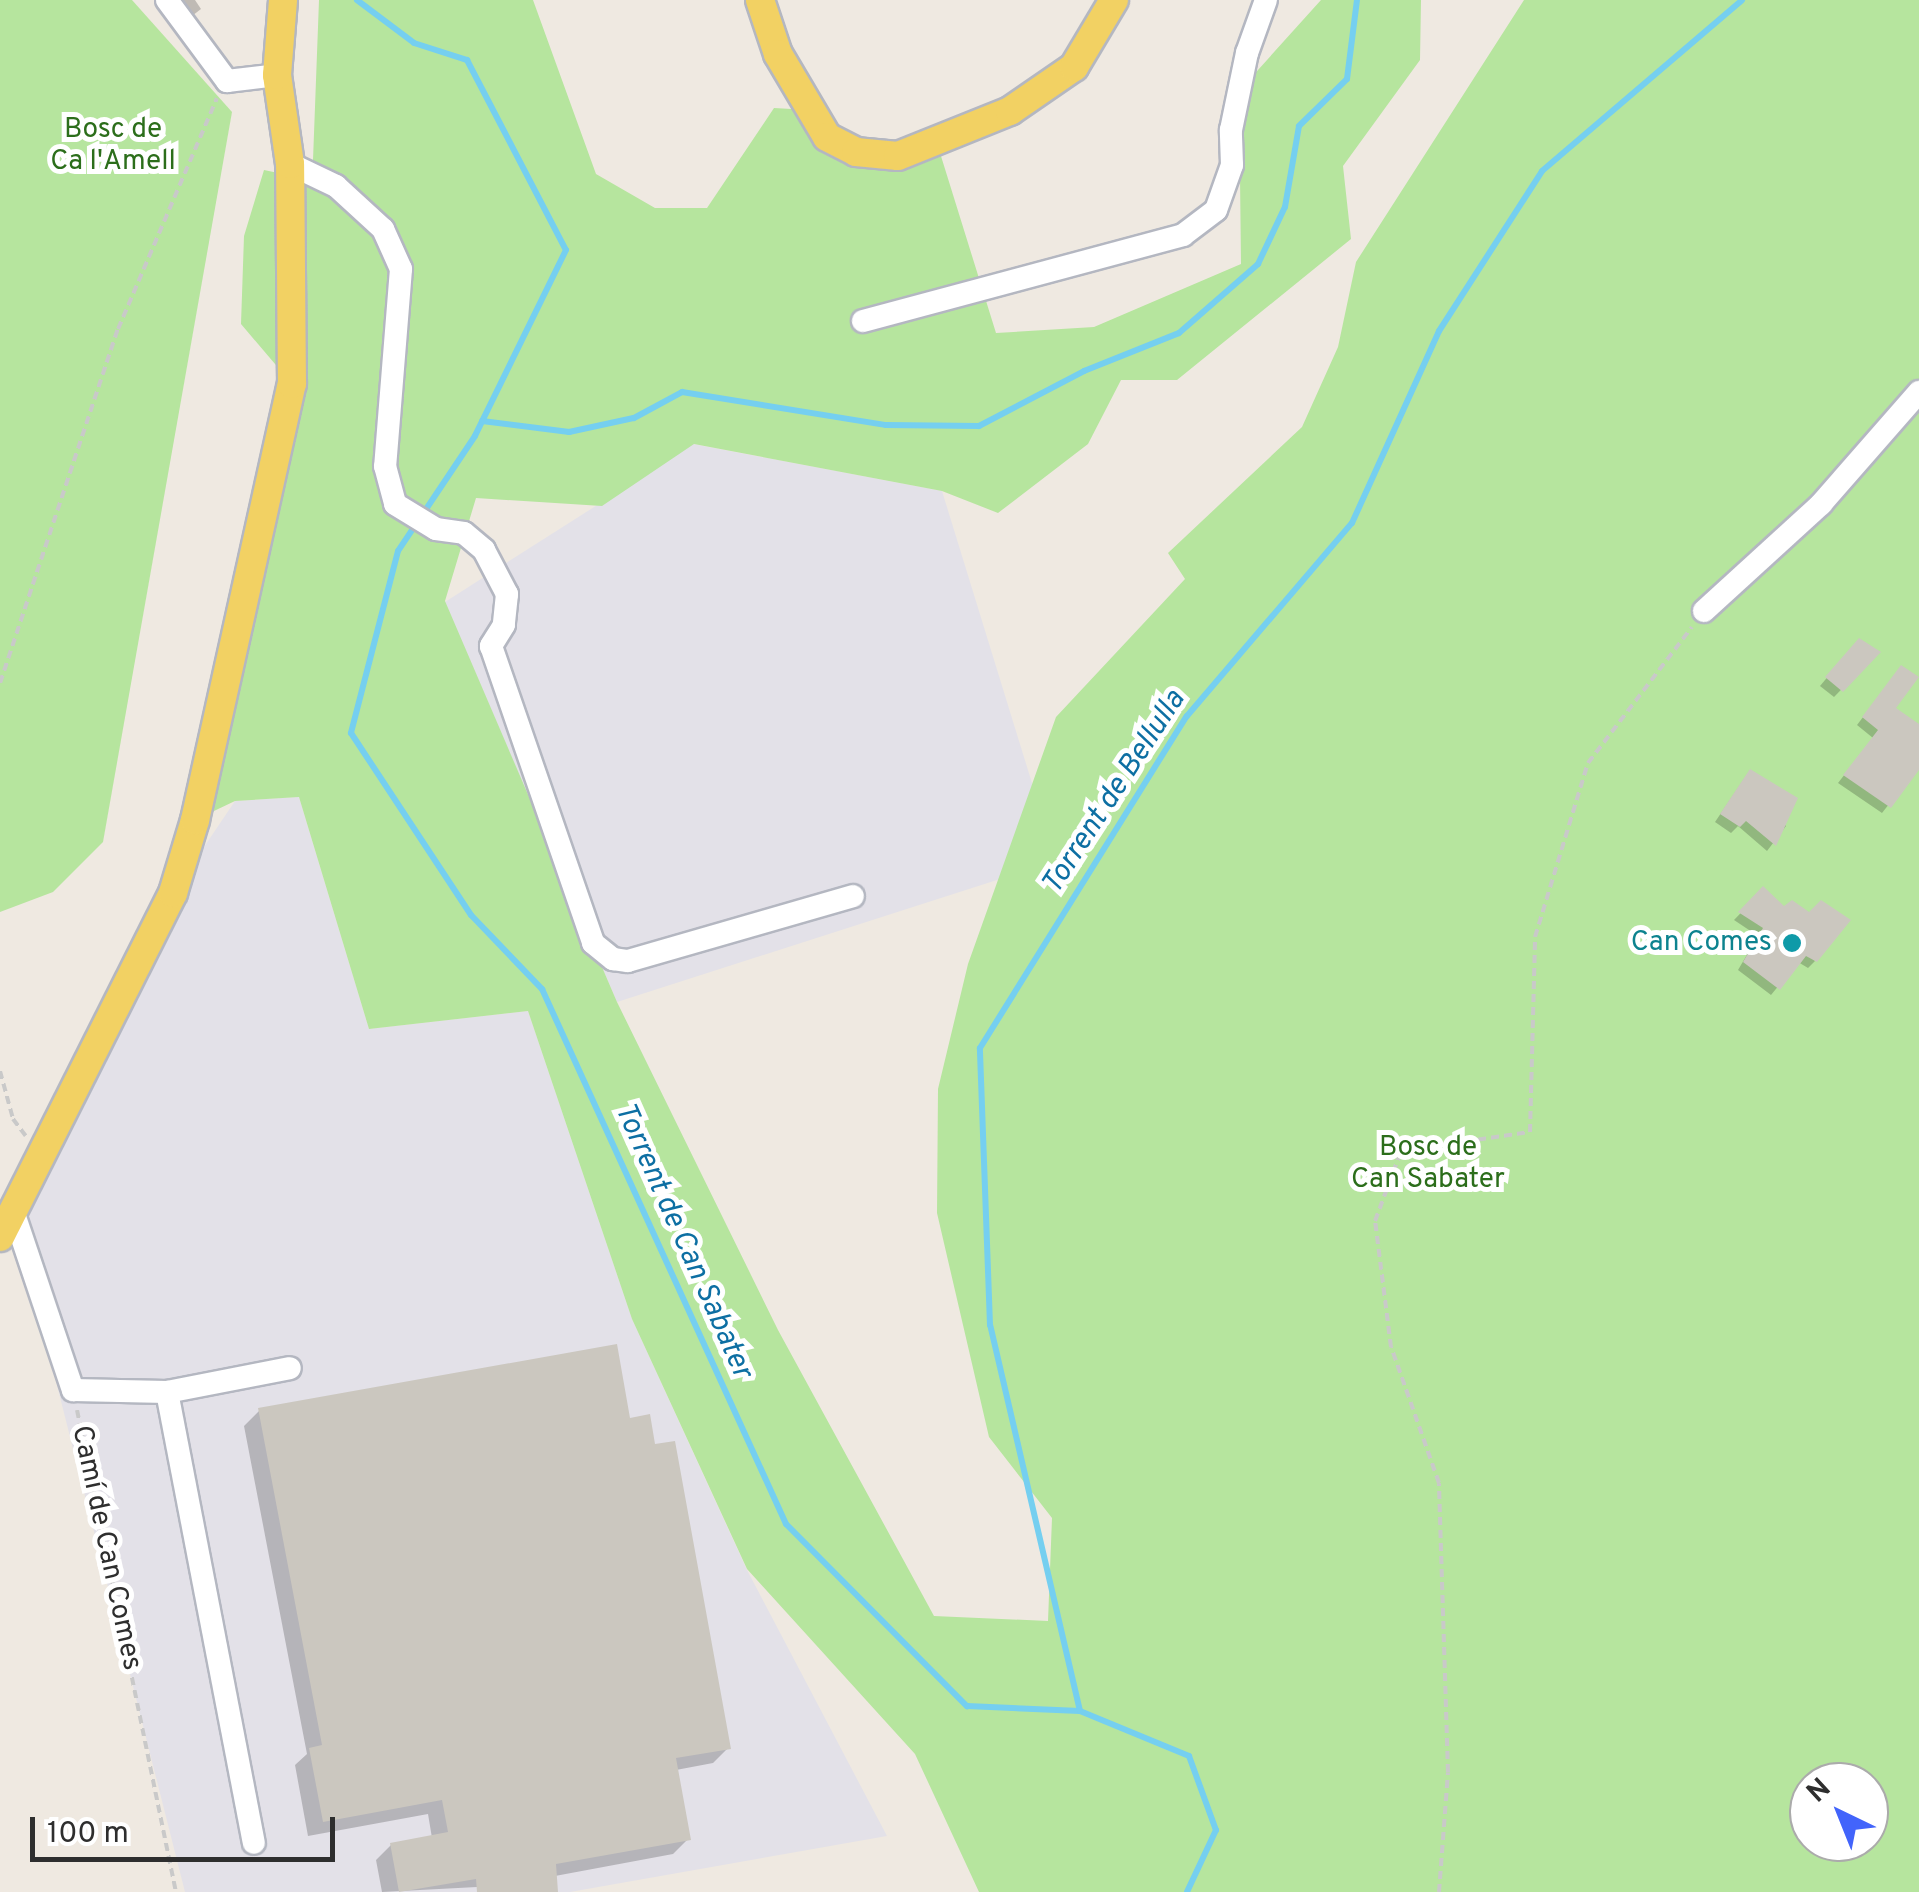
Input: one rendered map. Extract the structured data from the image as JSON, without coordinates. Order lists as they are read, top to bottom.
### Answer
{
  "streets": {
    "street": ["Camí de Can Comes"]
  },
  "water": ["Torrent de Bellulla", "Torrent de Can Sabater"],
  "parks": ["Bosc de Ca l'Amell", "Bosc de Can Sabater"],
  "places": ["Can Comes"],
  "scale_bar": "100 m",
  "north": "top left"
}
